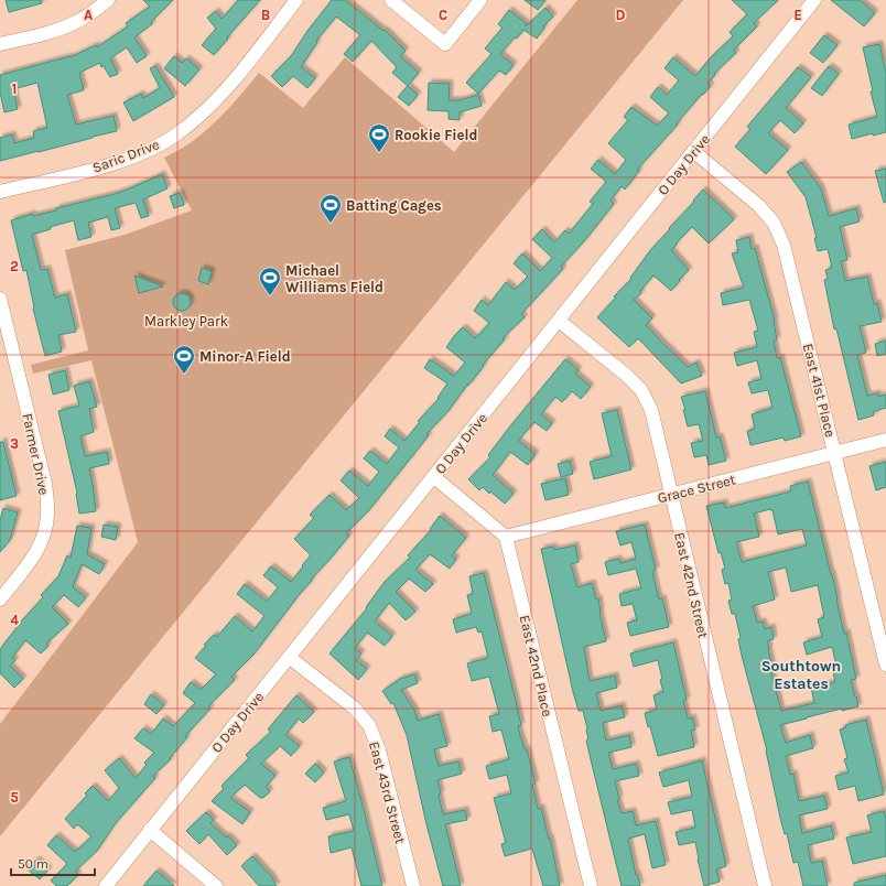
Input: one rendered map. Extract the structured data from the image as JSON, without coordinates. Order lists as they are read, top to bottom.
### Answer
{
  "streets": {
    "street": [
      "Saric Drive",
      "O Day Drive",
      "East 41st Place",
      "Farmer Drive",
      "Grace Street",
      "East 42nd Street",
      "East 42nd Place",
      "East 43rd Street"
    ]
  },
  "crossings": [
    ["O Day Drive", "East 41st Place"],
    ["O Day Drive", "East 42nd Street"],
    ["O Day Drive", "East 43rd Street"],
    ["East 41st Place", "Grace Street"],
    ["Grace Street", "East 42nd Street"],
    ["Grace Street", "East 42nd Place"]
  ],
  "districts": ["Southtown Estates"],
  "parks": ["Markley Park"],
  "places": {
    "sports": [
      "Rookie Field",
      "Batting Cages",
      "Michael Williams Field",
      "Minor-A Field"
    ]
  },
  "scale_bar": "50 m",
  "grid": {
    "columns": [
      "A",
      "B",
      "C",
      "D",
      "E"
    ],
    "rows": [
      "1",
      "2",
      "3",
      "4",
      "5"
    ]
  }
}
